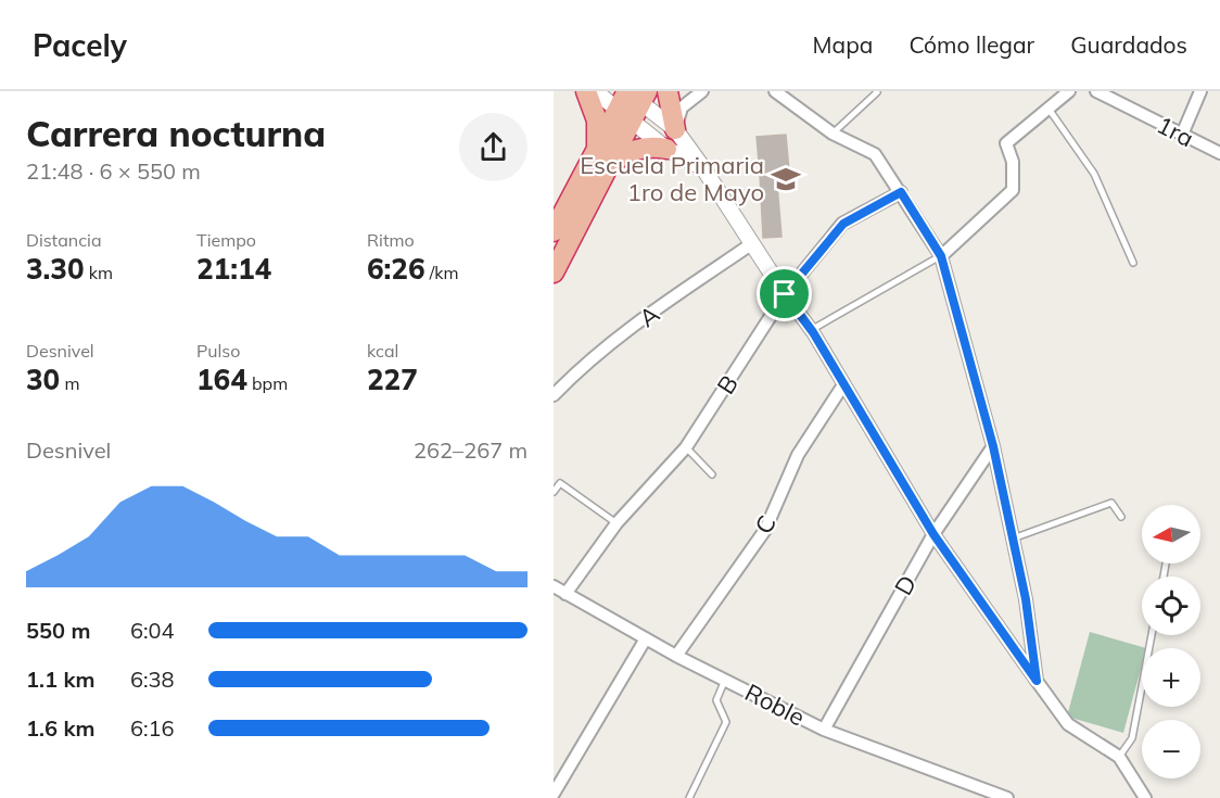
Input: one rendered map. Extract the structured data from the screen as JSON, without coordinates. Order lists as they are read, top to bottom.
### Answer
{
  "streets": {
    "street": [
      "1ra",
      "A",
      "B",
      "C",
      "D",
      "Roble"
    ]
  },
  "crossings": [
    ["B", "Roble"],
    ["C", "Roble"],
    ["D", "Roble"]
  ],
  "places": {
    "school or university": ["Escuela Primaria 1ro de Mayo"]
  },
  "north": "left",
  "page": {
    "header": "Pacely",
    "nav": ["Mapa", "Cómo llegar", "Guardados"],
    "heading": ["Carrera nocturna", "21:48 · 6 × 550 m"],
    "stats": [
      ["Distancia", "3.30 km"],
      ["Tiempo", "21:14"],
      ["Ritmo", "6:26 /km"],
      ["Desnivel", "30 m"],
      ["Pulso", "164 bpm"],
      ["kcal", "227"]
    ],
    "chart": ["Desnivel", "262–267 m"],
    "map_buttons": ["+", "−"],
    "list": [
      {
        "name": "550 m",
        "note": "6:04"
      },
      {
        "name": "1.1 km",
        "note": "6:38"
      },
      {
        "name": "1.6 km",
        "note": "6:16"
      }
    ]
  }
}
